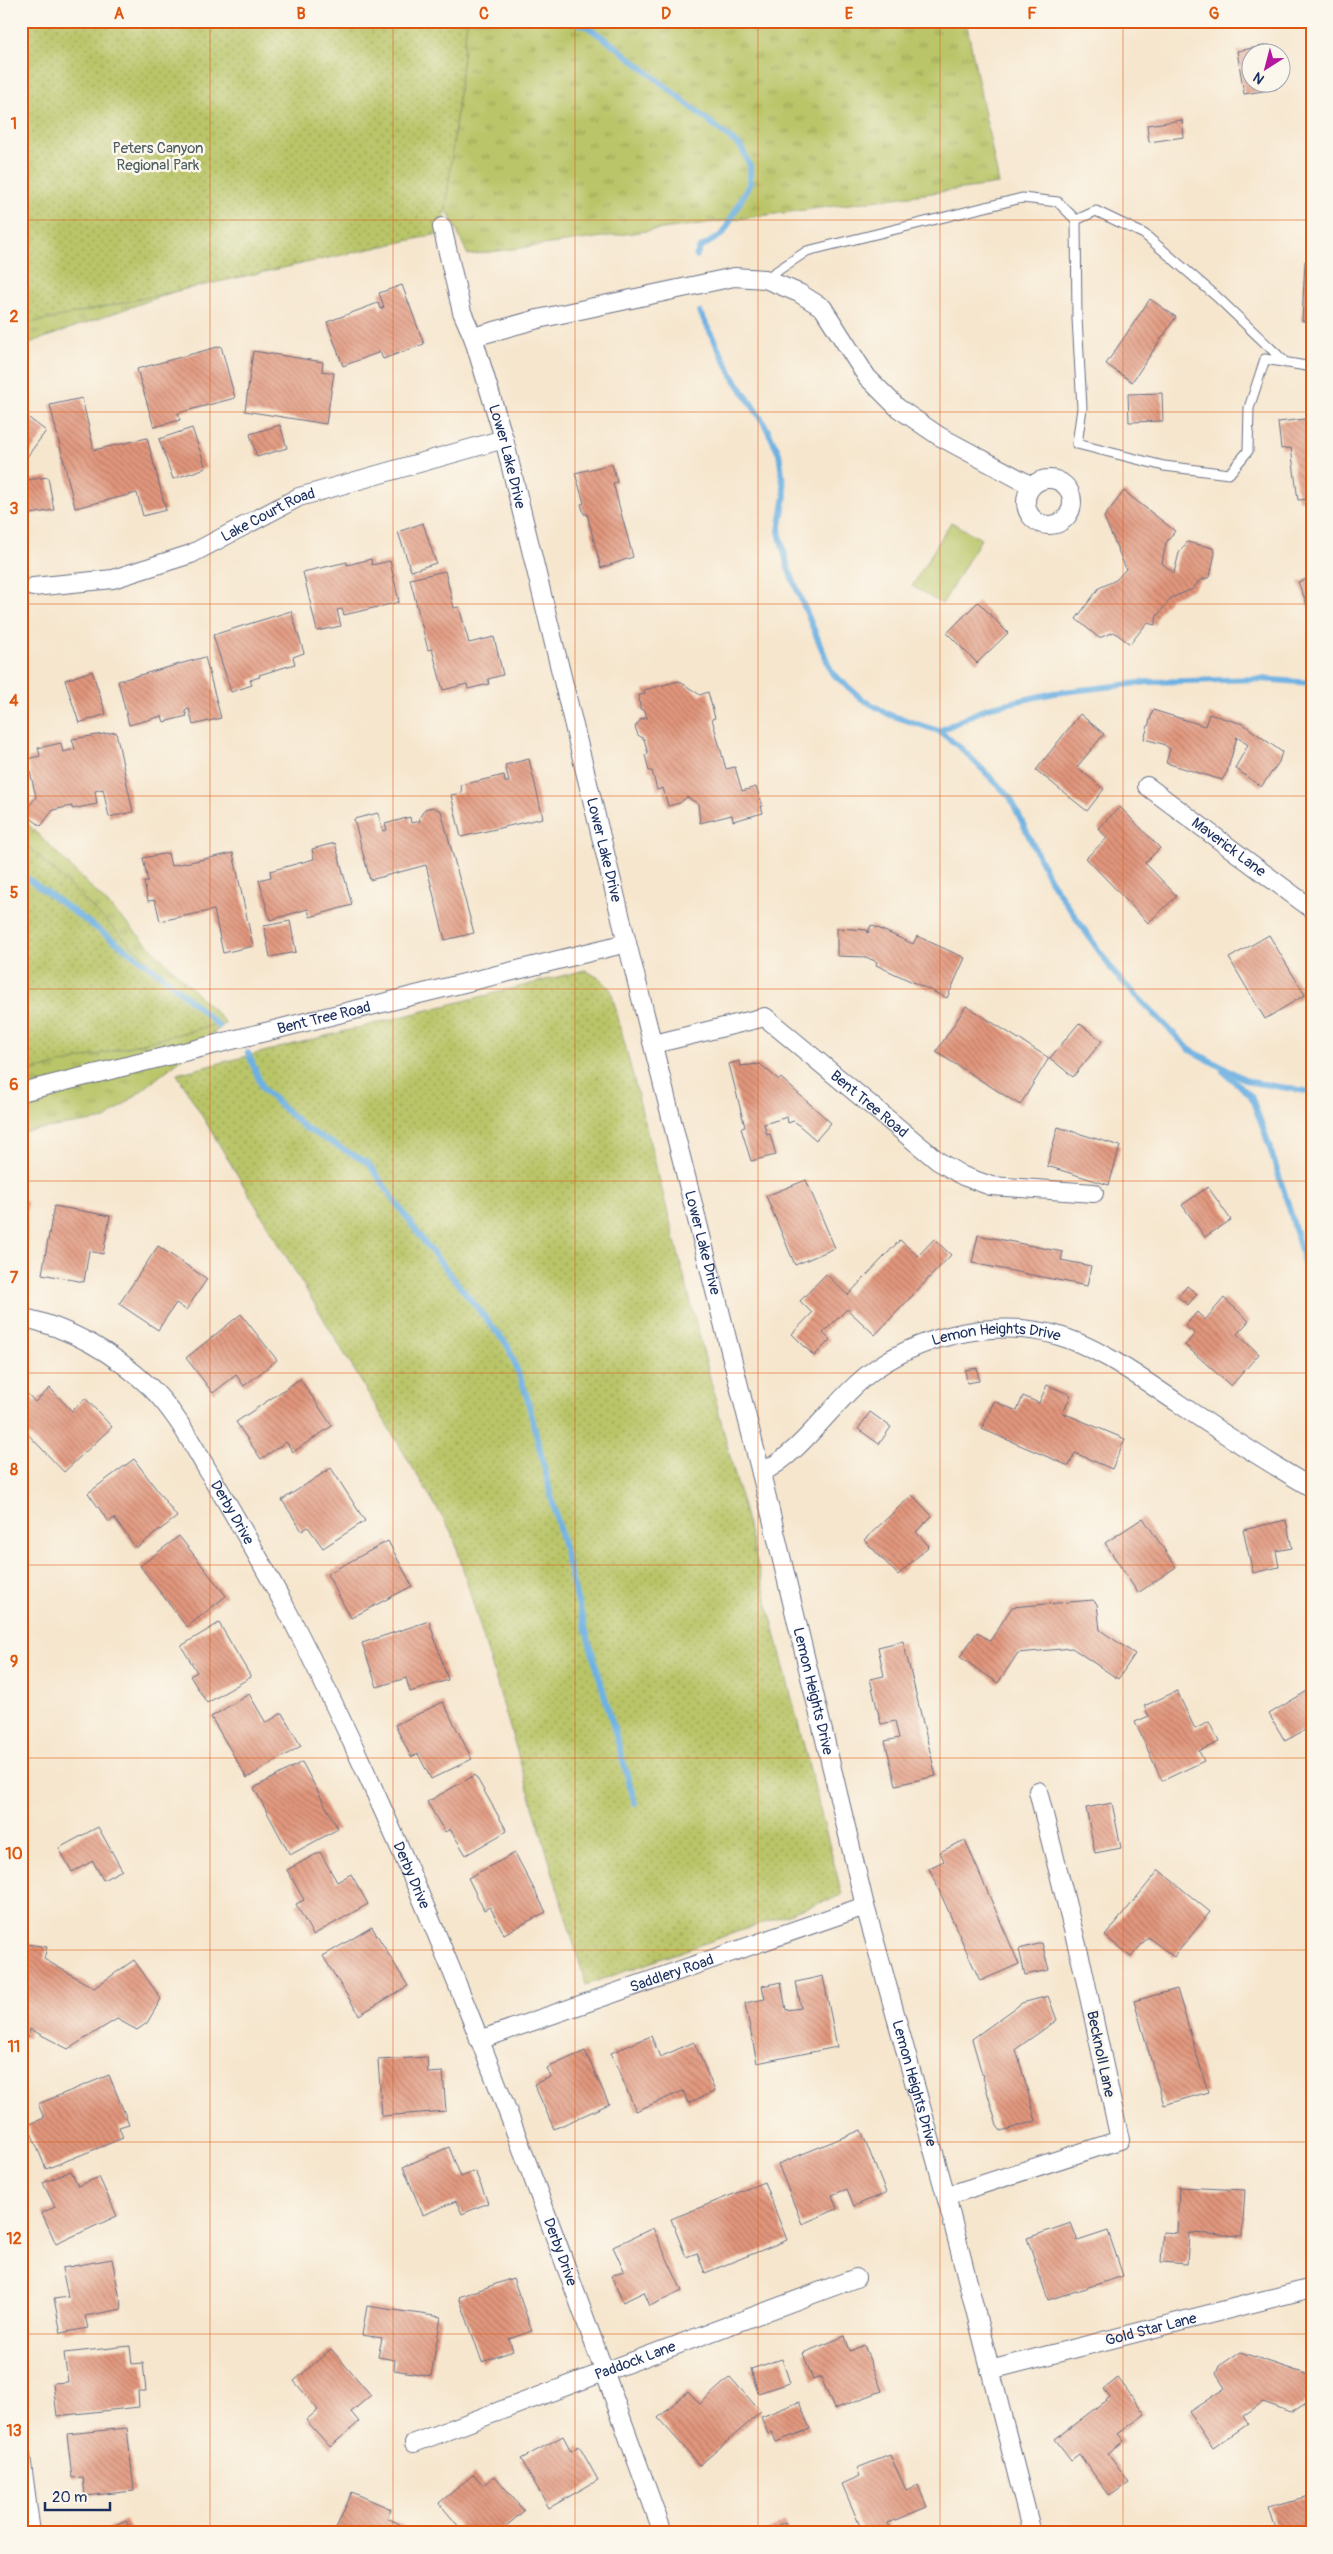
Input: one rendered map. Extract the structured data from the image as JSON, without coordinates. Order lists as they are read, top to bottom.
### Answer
{
  "streets": {
    "street": [
      "Lower Lake Drive",
      "Lake Court Road",
      "Maverick Lane",
      "Bent Tree Road",
      "Lemon Heights Drive",
      "Derby Drive",
      "Saddlery Road",
      "Becknoll Lane",
      "Gold Star Lane",
      "Paddock Lane"
    ]
  },
  "crossings": [
    ["Lower Lake Drive", "Lake Court Road"],
    ["Lower Lake Drive", "Bent Tree Road"],
    ["Lower Lake Drive", "Lemon Heights Drive"],
    ["Lemon Heights Drive", "Saddlery Road"],
    ["Lemon Heights Drive", "Becknoll Lane"],
    ["Lemon Heights Drive", "Gold Star Lane"],
    ["Derby Drive", "Saddlery Road"],
    ["Derby Drive", "Paddock Lane"]
  ],
  "parks": ["Peters Canyon Regional Park"],
  "scale_bar": "20 m",
  "north": "bottom left",
  "grid": {
    "columns": [
      "A",
      "B",
      "C",
      "D",
      "E",
      "F",
      "G"
    ],
    "rows": [
      "1",
      "2",
      "3",
      "4",
      "5",
      "6",
      "7",
      "8",
      "9",
      "10",
      "11",
      "12",
      "13"
    ]
  }
}
